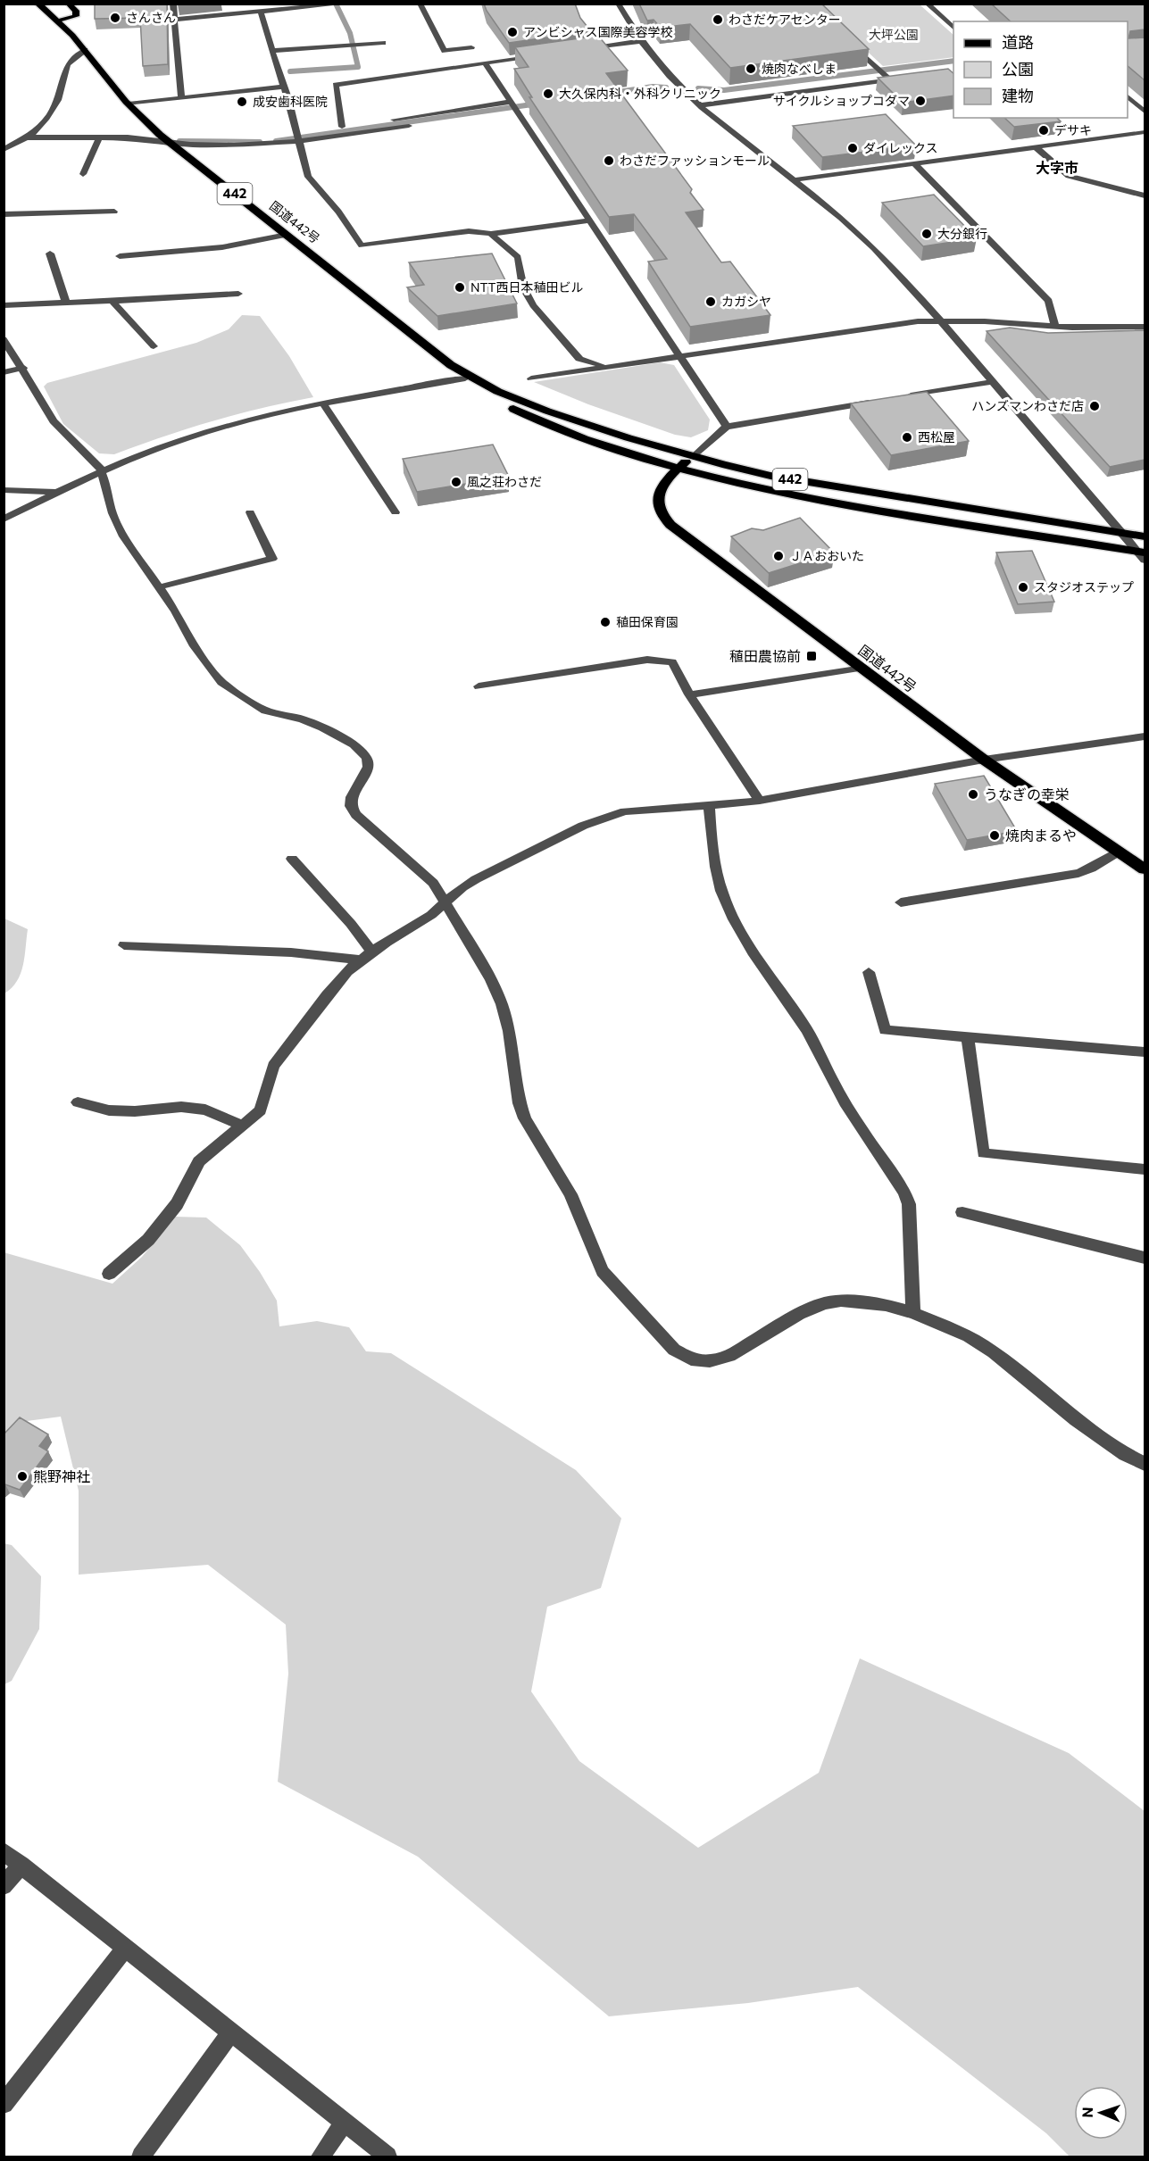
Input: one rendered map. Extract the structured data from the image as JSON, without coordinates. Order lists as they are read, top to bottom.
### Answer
{
  "streets": {
    "highway": ["442", "国道442号"]
  },
  "districts": ["大字市"],
  "parks": ["大坪公園"],
  "places": {
    "other": [
      "さんさん",
      "わさだケアセンター",
      "アンビシャス国際美容学校",
      "焼肉なべしま",
      "大久保内科・外科クリニック",
      "サイクルショップコダマ",
      "成安歯科医院",
      "デサキ",
      "ダイレックス",
      "わさだファッションモール",
      "大分銀行",
      "NTT西日本稙田ビル",
      "カガシヤ",
      "ハンズマンわさだ店",
      "西松屋",
      "風之荘わさだ",
      "ＪＡおおいた",
      "スタジオステップ",
      "稙田保育園",
      "うなぎの幸栄",
      "焼肉まるや",
      "熊野神社"
    ],
    "transit": ["稙田農協前"]
  },
  "legend": ["道路", "公園", "建物"],
  "north": "left"
}
